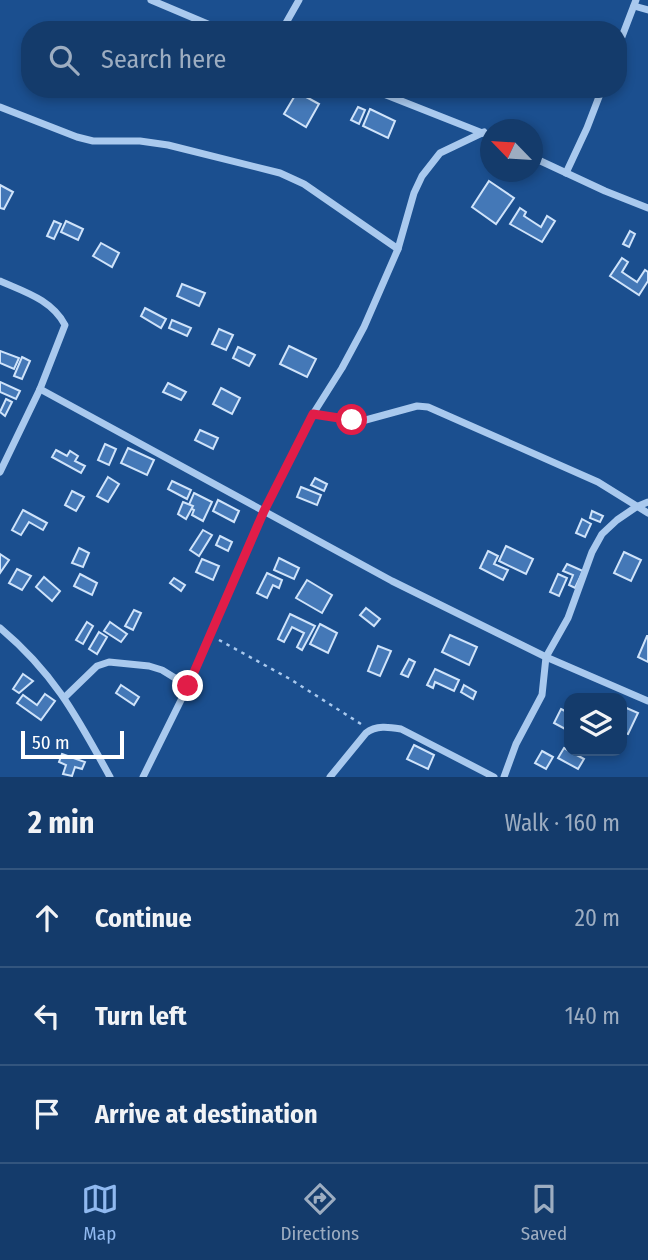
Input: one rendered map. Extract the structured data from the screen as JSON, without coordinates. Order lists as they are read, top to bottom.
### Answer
{
  "scale_bar": "50 m",
  "north": "top left",
  "page": {
    "search": "Search here",
    "scale": "50 m",
    "heading": ["2 min", "Walk · 160 m"],
    "list": [
      ["Continue", "20 m"],
      ["Turn left", "140 m"],
      "Arrive at destination"
    ],
    "nav": ["Map", "Directions", "Saved"]
  }
}
